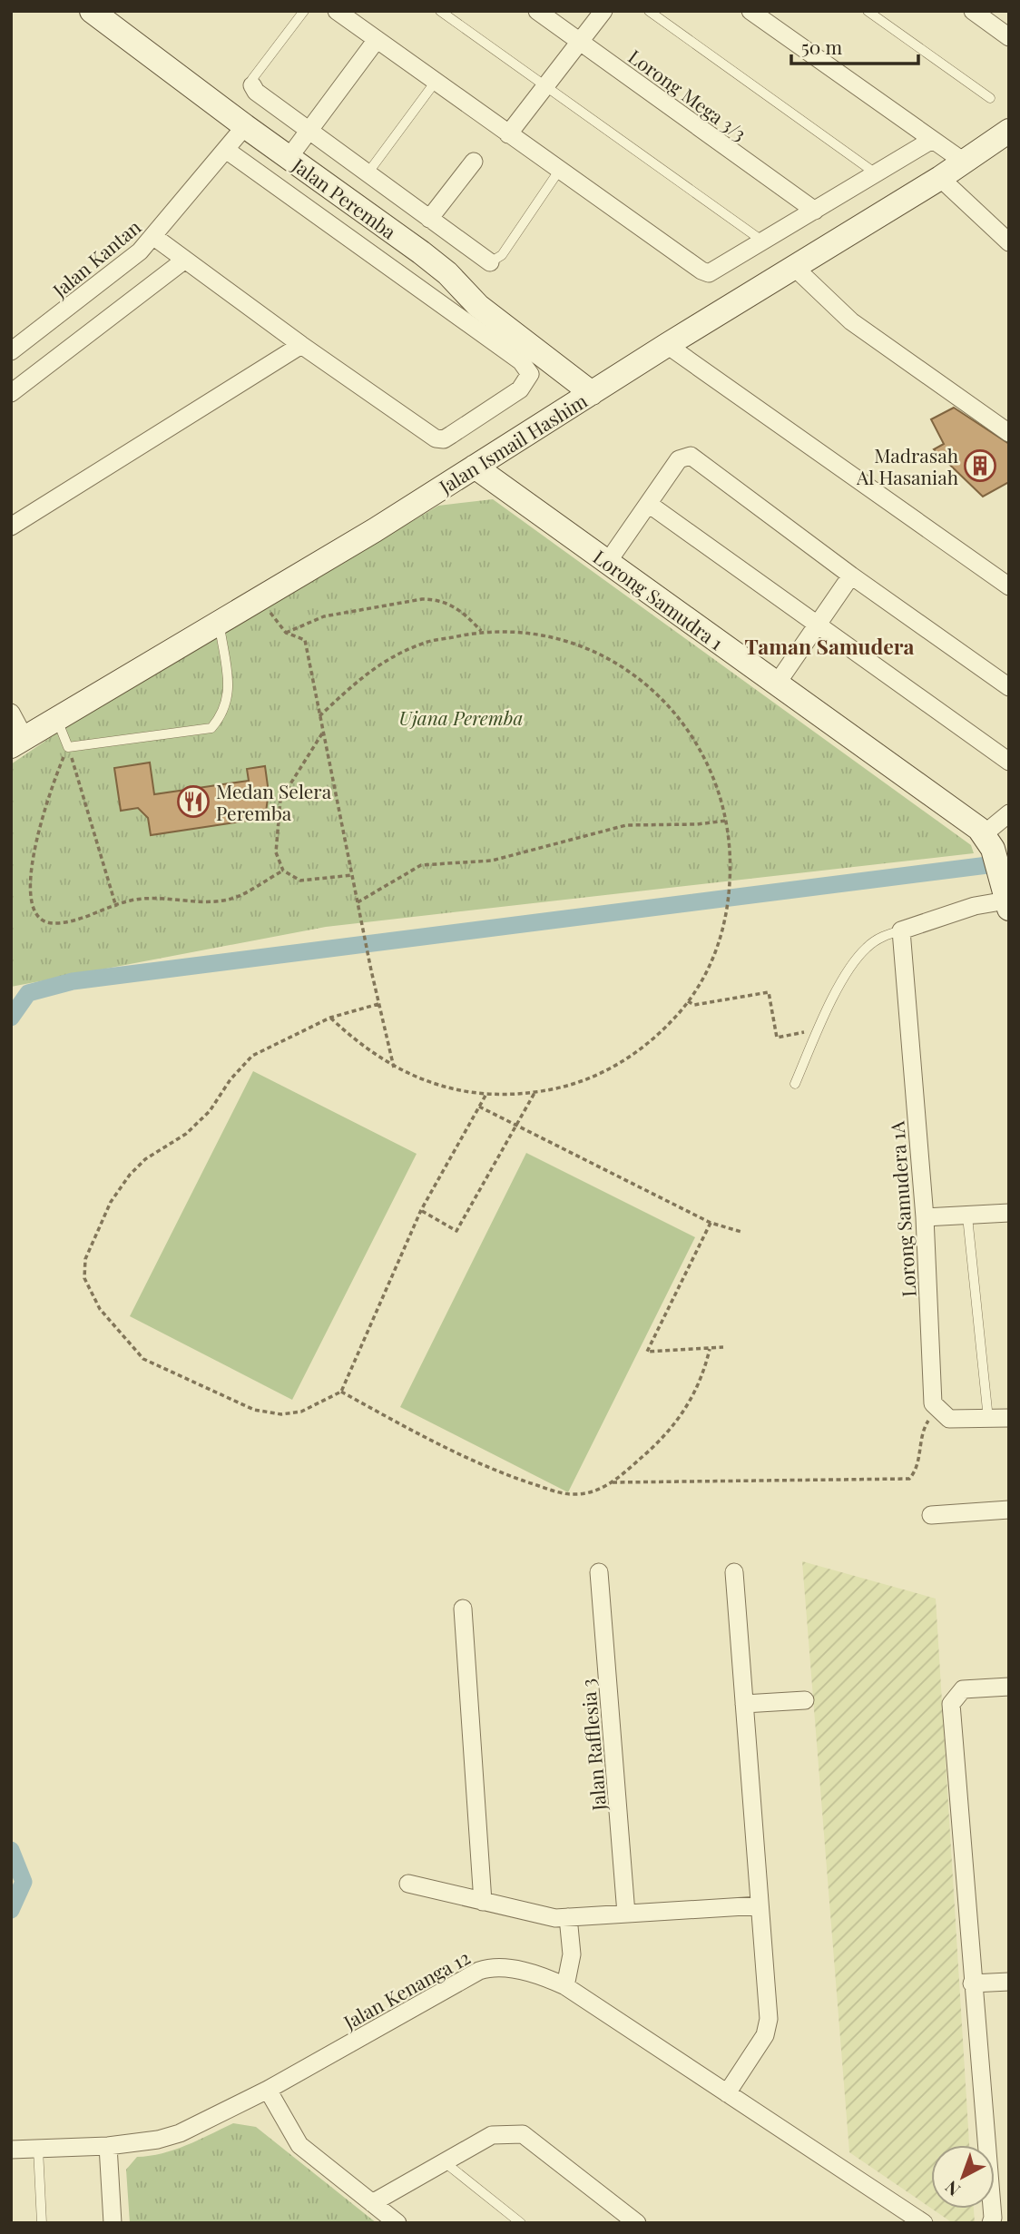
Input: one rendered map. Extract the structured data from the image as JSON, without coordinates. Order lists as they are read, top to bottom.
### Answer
{
  "streets": {
    "street": [
      "Lorong Mega 3/3",
      "Jalan Peremba",
      "Jalan Kantan",
      "Jalan Ismail Hashim",
      "Lorong Samudra 1",
      "Lorong Samudera 1A",
      "Jalan Rafflesia 3",
      "Jalan Kenanga 12"
    ]
  },
  "crossings": [
    ["Jalan Peremba", "Jalan Kantan"],
    ["Jalan Peremba", "Jalan Ismail Hashim"],
    ["Jalan Ismail Hashim", "Lorong Samudra 1"]
  ],
  "districts": ["Taman Samudera"],
  "parks": ["Ujana Peremba"],
  "places": {
    "building": ["Madrasah Al Hasaniah"],
    "restaurant": ["Medan Selera Peremba"]
  },
  "scale_bar": "50 m",
  "north": "bottom left"
}
